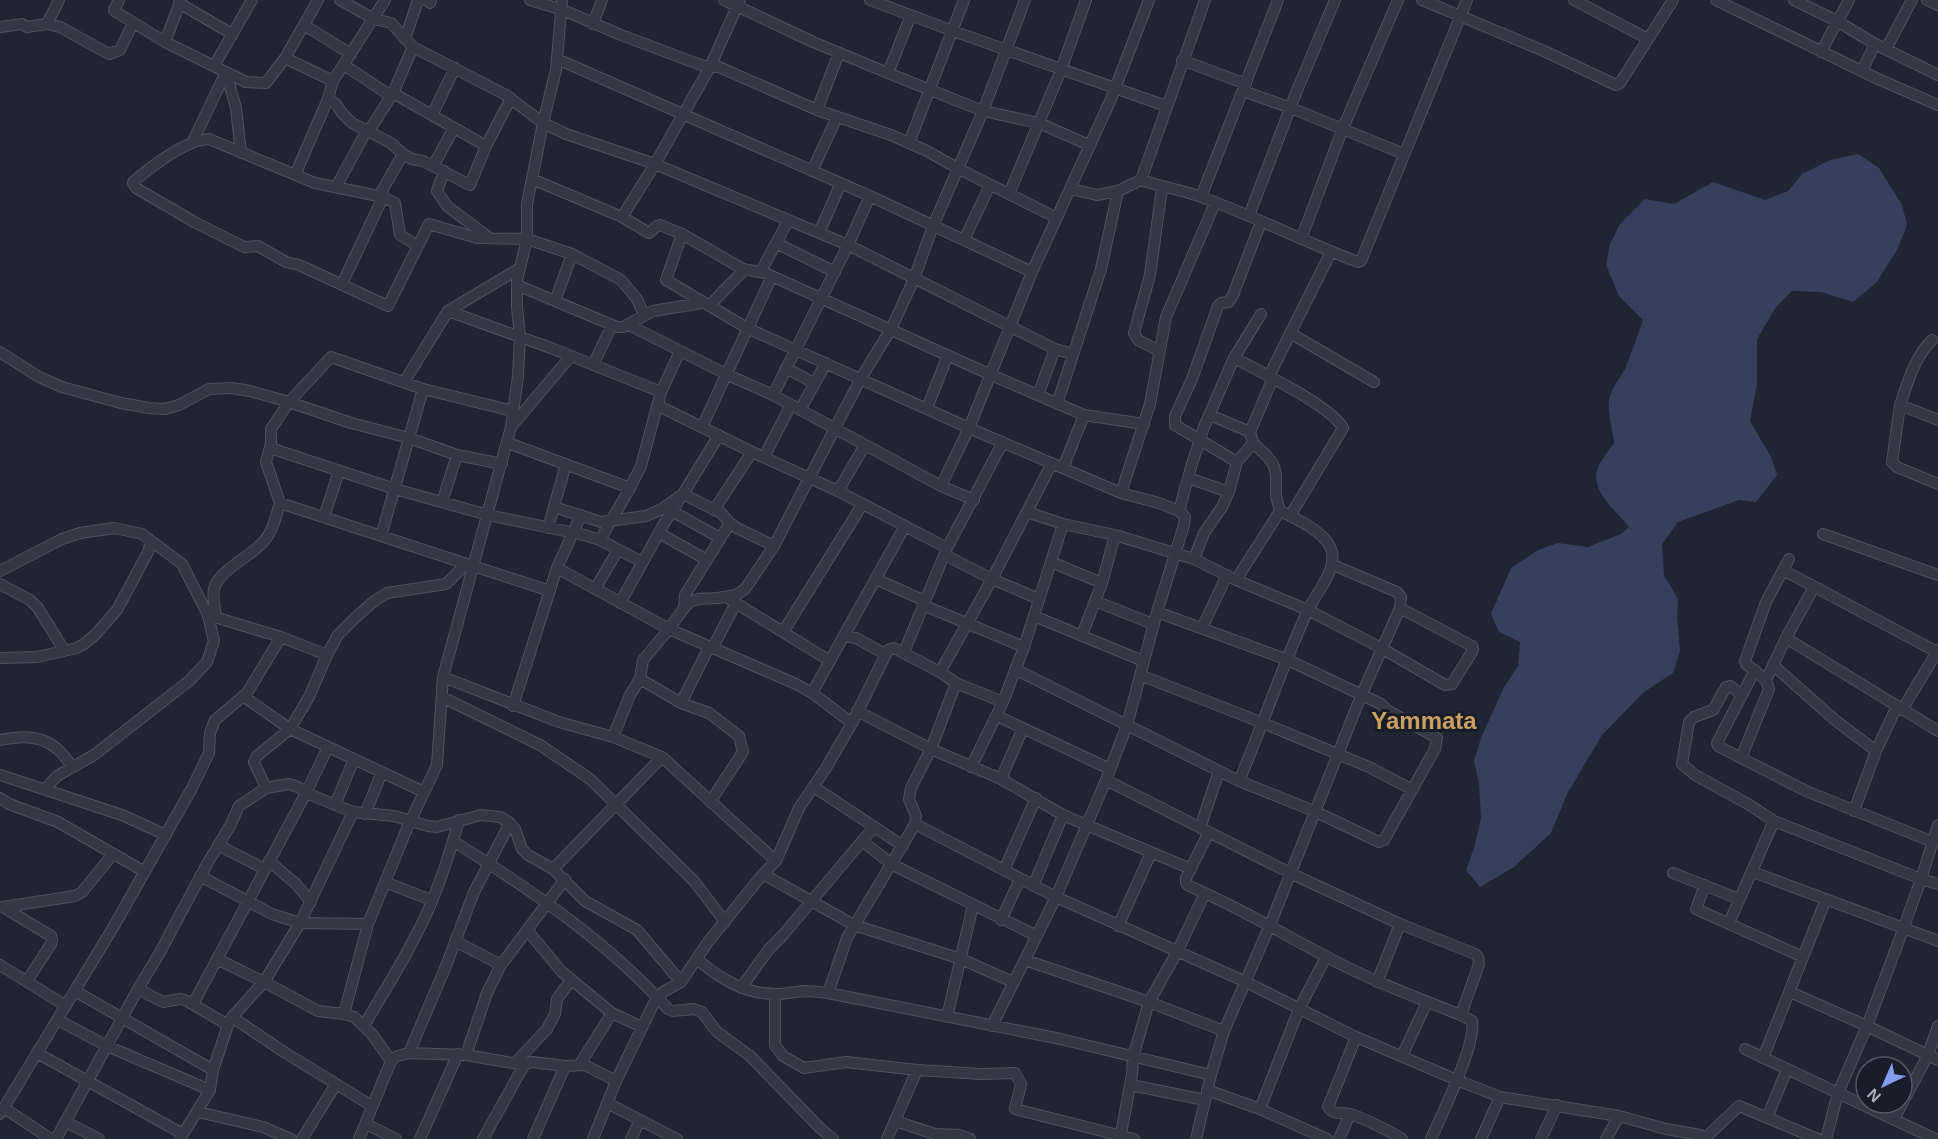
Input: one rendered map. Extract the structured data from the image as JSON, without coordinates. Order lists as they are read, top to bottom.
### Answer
{
  "districts": ["Yammata"],
  "north": "bottom left"
}
